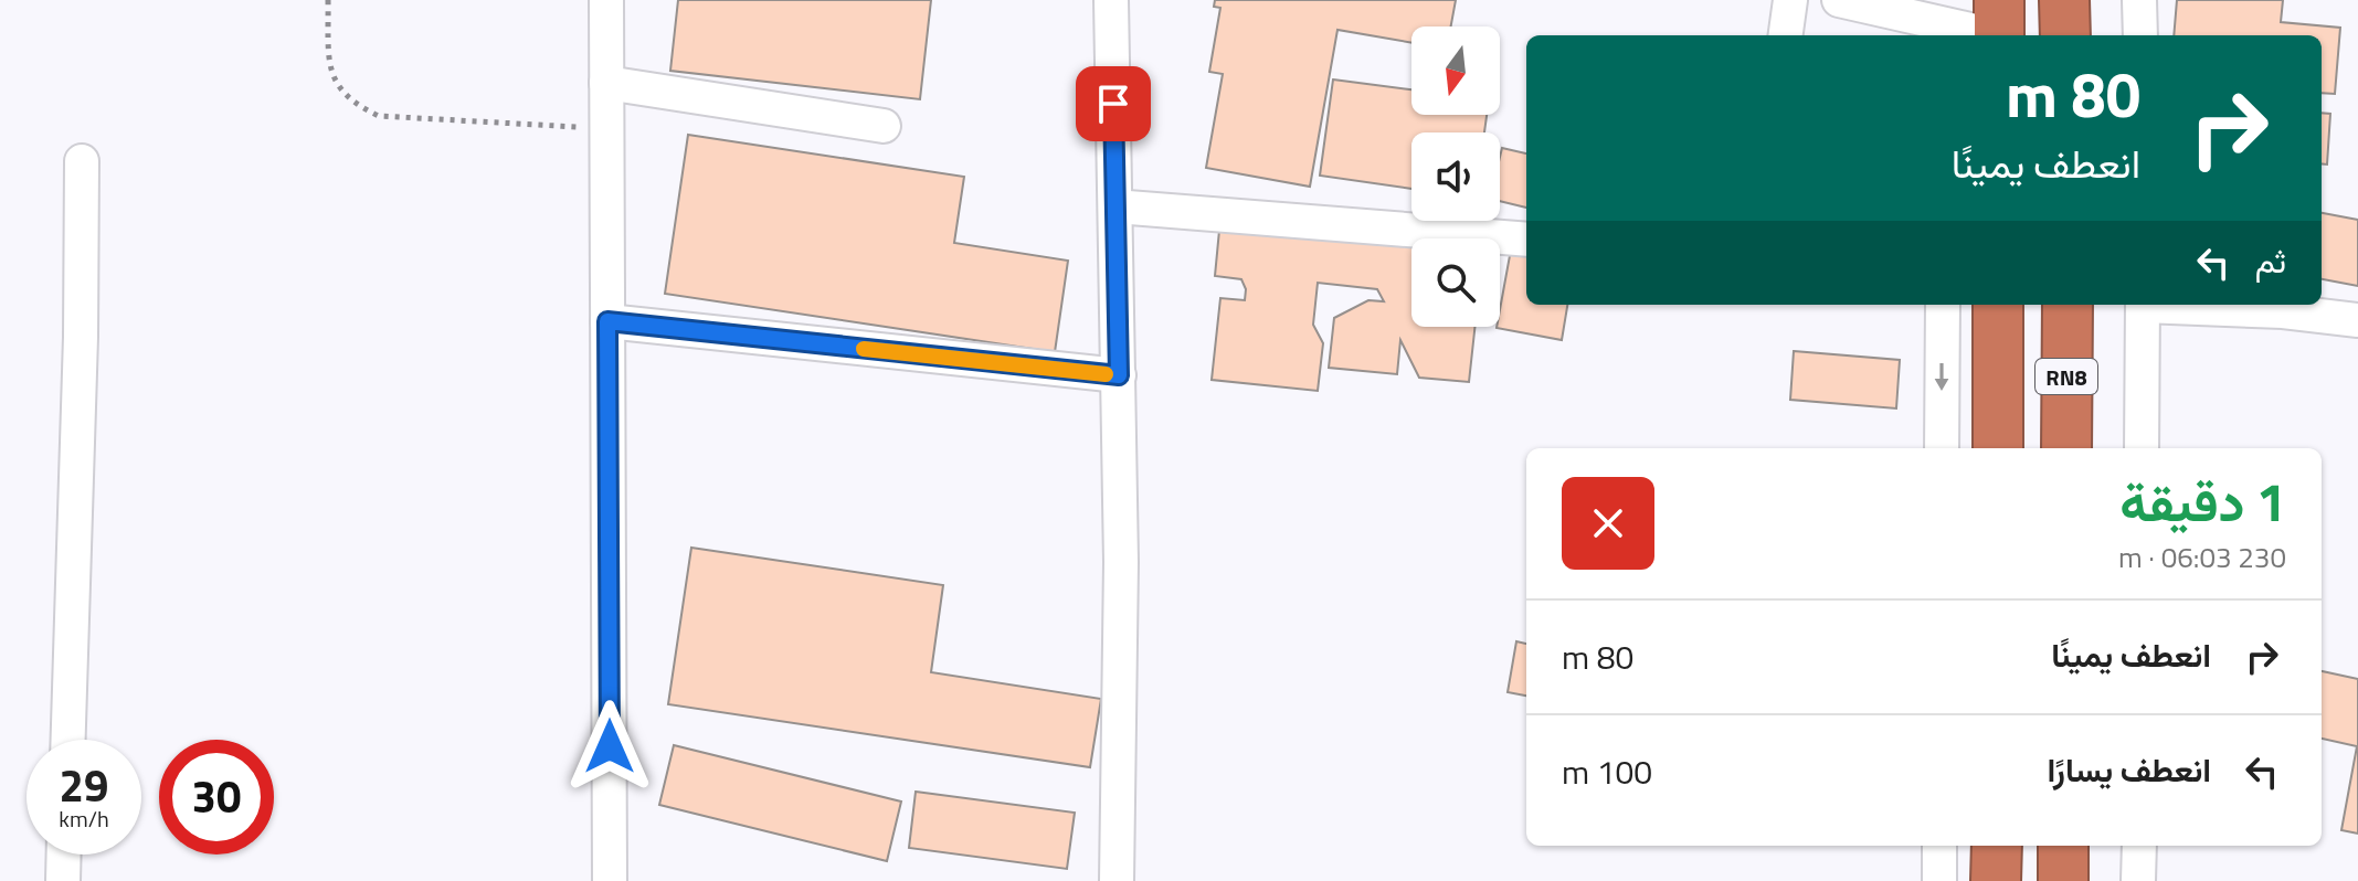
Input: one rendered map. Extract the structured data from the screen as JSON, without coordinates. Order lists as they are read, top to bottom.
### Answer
{
  "streets": {
    "highway": ["RN8"]
  },
  "north": "bottom",
  "page": {
    "turn": ["80 m", "انعطف يمينًا"],
    "then": "ثم",
    "heading": ["1 دقيقة", "230 m · 06:03"],
    "list": [
      {
        "name": "انعطف يمينًا",
        "value": "80 m"
      },
      {
        "name": "انعطف يسارًا",
        "value": "100 m"
      }
    ],
    "speed": "29 km/h",
    "limit": "30"
  }
}
